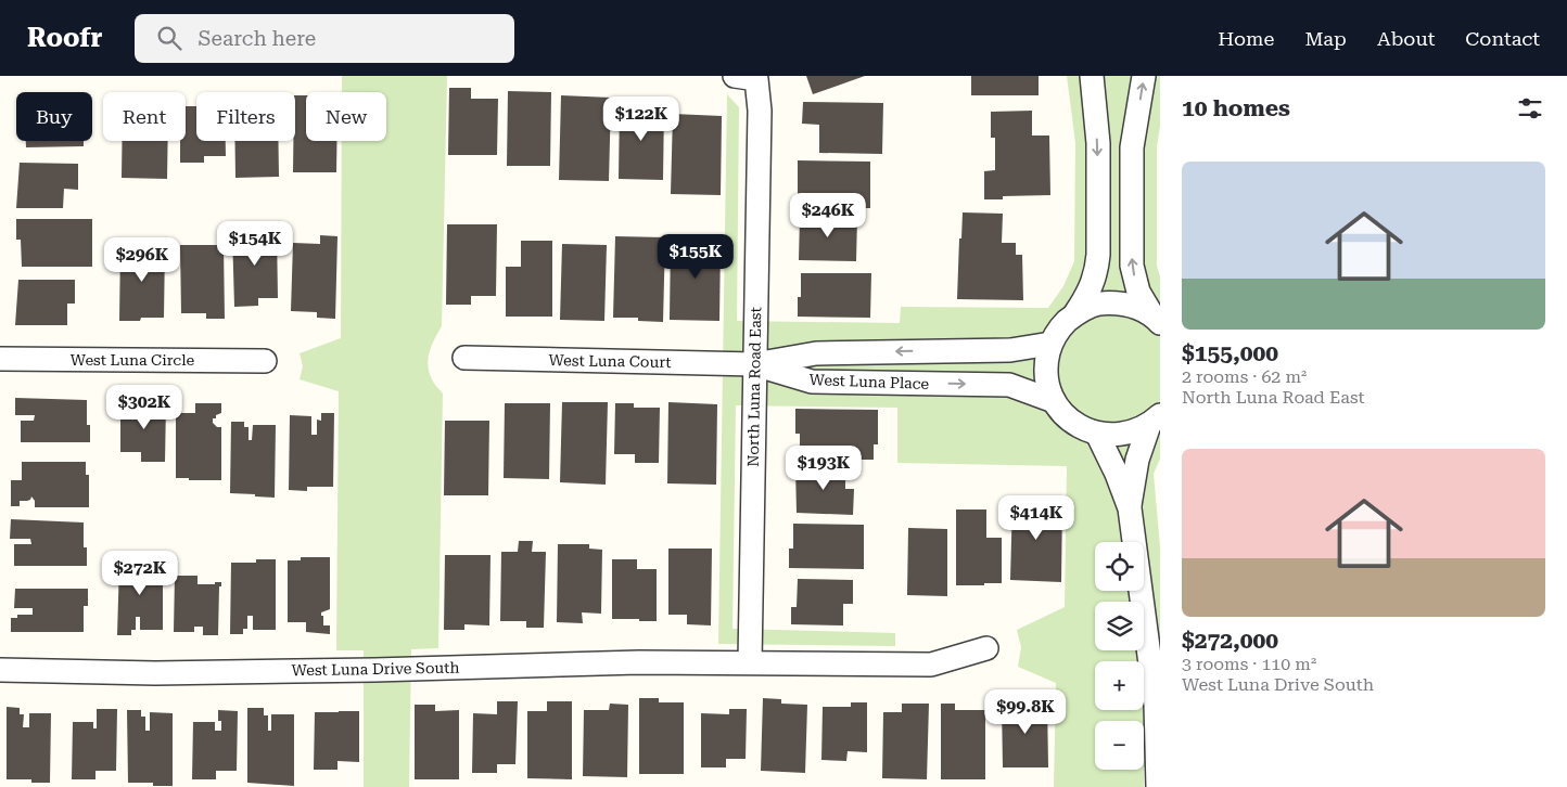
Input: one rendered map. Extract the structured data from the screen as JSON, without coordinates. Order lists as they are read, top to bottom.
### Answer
{
  "streets": {
    "street": [
      "West Luna Circle",
      "West Luna Court",
      "West Luna Place",
      "North Luna Road East",
      "West Luna Drive South"
    ]
  },
  "crossings": [
    ["West Luna Court", "West Luna Place"],
    ["West Luna Court", "North Luna Road East"],
    ["West Luna Place", "North Luna Road East"],
    ["North Luna Road East", "West Luna Drive South"]
  ],
  "page": {
    "header": "Roofr",
    "search": "Search here",
    "nav": [
      "Home",
      "Map",
      "About",
      "Contact"
    ],
    "heading": "10 homes",
    "chip": [
      "Buy",
      "Rent",
      "Filters",
      "New"
    ],
    "price": [
      "$122K",
      "$246K",
      "$154K",
      "$155K",
      "$296K",
      "$302K",
      "$193K",
      "$414K",
      "$272K",
      "$99.8K"
    ],
    "list": [
      {
        "name": "$155,000",
        "note": "2 rooms · 62 m² · North Luna Road East"
      },
      {
        "name": "$272,000",
        "note": "3 rooms · 110 m² · West Luna Drive South"
      }
    ],
    "map_buttons": ["+", "−"]
  }
}
